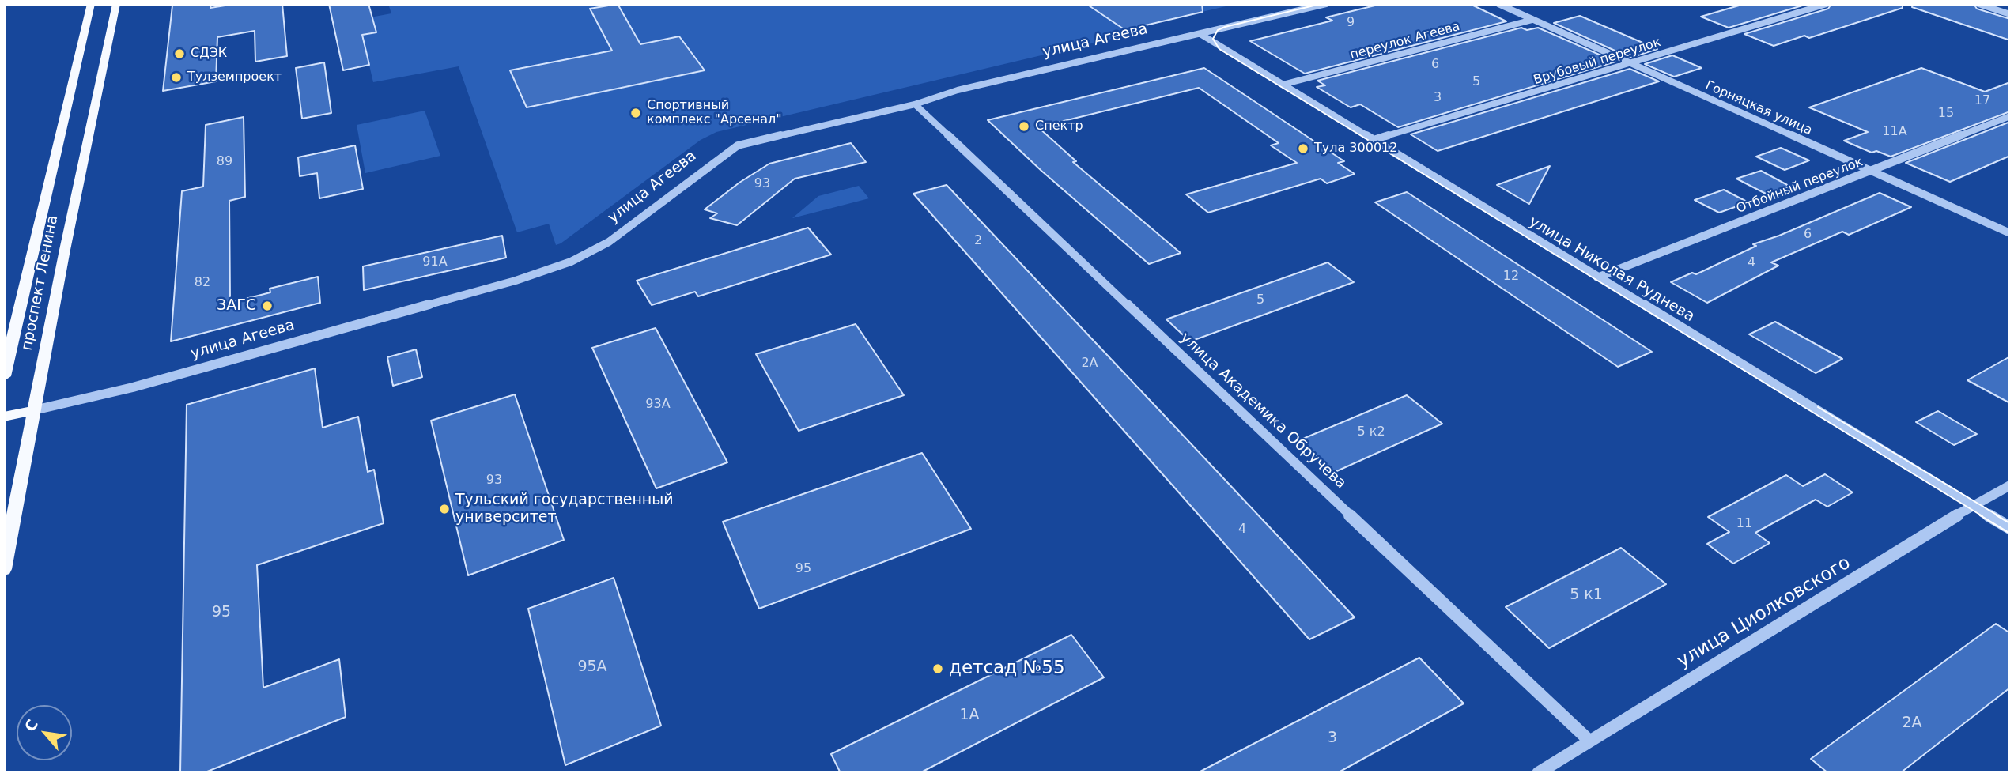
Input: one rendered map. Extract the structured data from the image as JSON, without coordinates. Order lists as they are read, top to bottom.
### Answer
{
  "streets": {
    "main road": ["улица Агеева", "проспект Ленина"],
    "street": [
      "переулок Агеева",
      "Врубовый переулок",
      "Горняцкая улица",
      "Отбойный переулок",
      "улица Николая Руднева",
      "улица Академика Обручева",
      "улица Циолковского"
    ]
  },
  "crossings": [
    ["улица Агеева", "улица Николая Руднева"],
    ["улица Агеева", "проспект Ленина"],
    ["улица Агеева", "улица Академика Обручева"],
    ["переулок Агеева", "Горняцкая улица"],
    ["переулок Агеева", "улица Николая Руднева"],
    ["Врубовый переулок", "Горняцкая улица"],
    ["Врубовый переулок", "улица Николая Руднева"],
    ["Горняцкая улица", "Отбойный переулок"],
    ["Отбойный переулок", "улица Николая Руднева"],
    ["улица Николая Руднева", "улица Циолковского"],
    ["улица Академика Обручева", "улица Циолковского"]
  ],
  "places": [
    "СДЭК",
    "Тулземпроект",
    "Спортивный комплекс \"Арсенал\"",
    "Спектр",
    "Тула 300012",
    "ЗАГС",
    "Тульский государственный университет",
    "детсад №55"
  ],
  "house_numbers": [
    "9",
    "6",
    "5",
    "3",
    "17",
    "15",
    "11А",
    "89",
    "93",
    "6",
    "2",
    "91А",
    "4",
    "12",
    "82",
    "5",
    "2А",
    "93А",
    "5 к2",
    "93",
    "11",
    "4",
    "95",
    "5 к1",
    "95",
    "95А",
    "1А",
    "2А",
    "3"
  ],
  "north": "top left"
}
